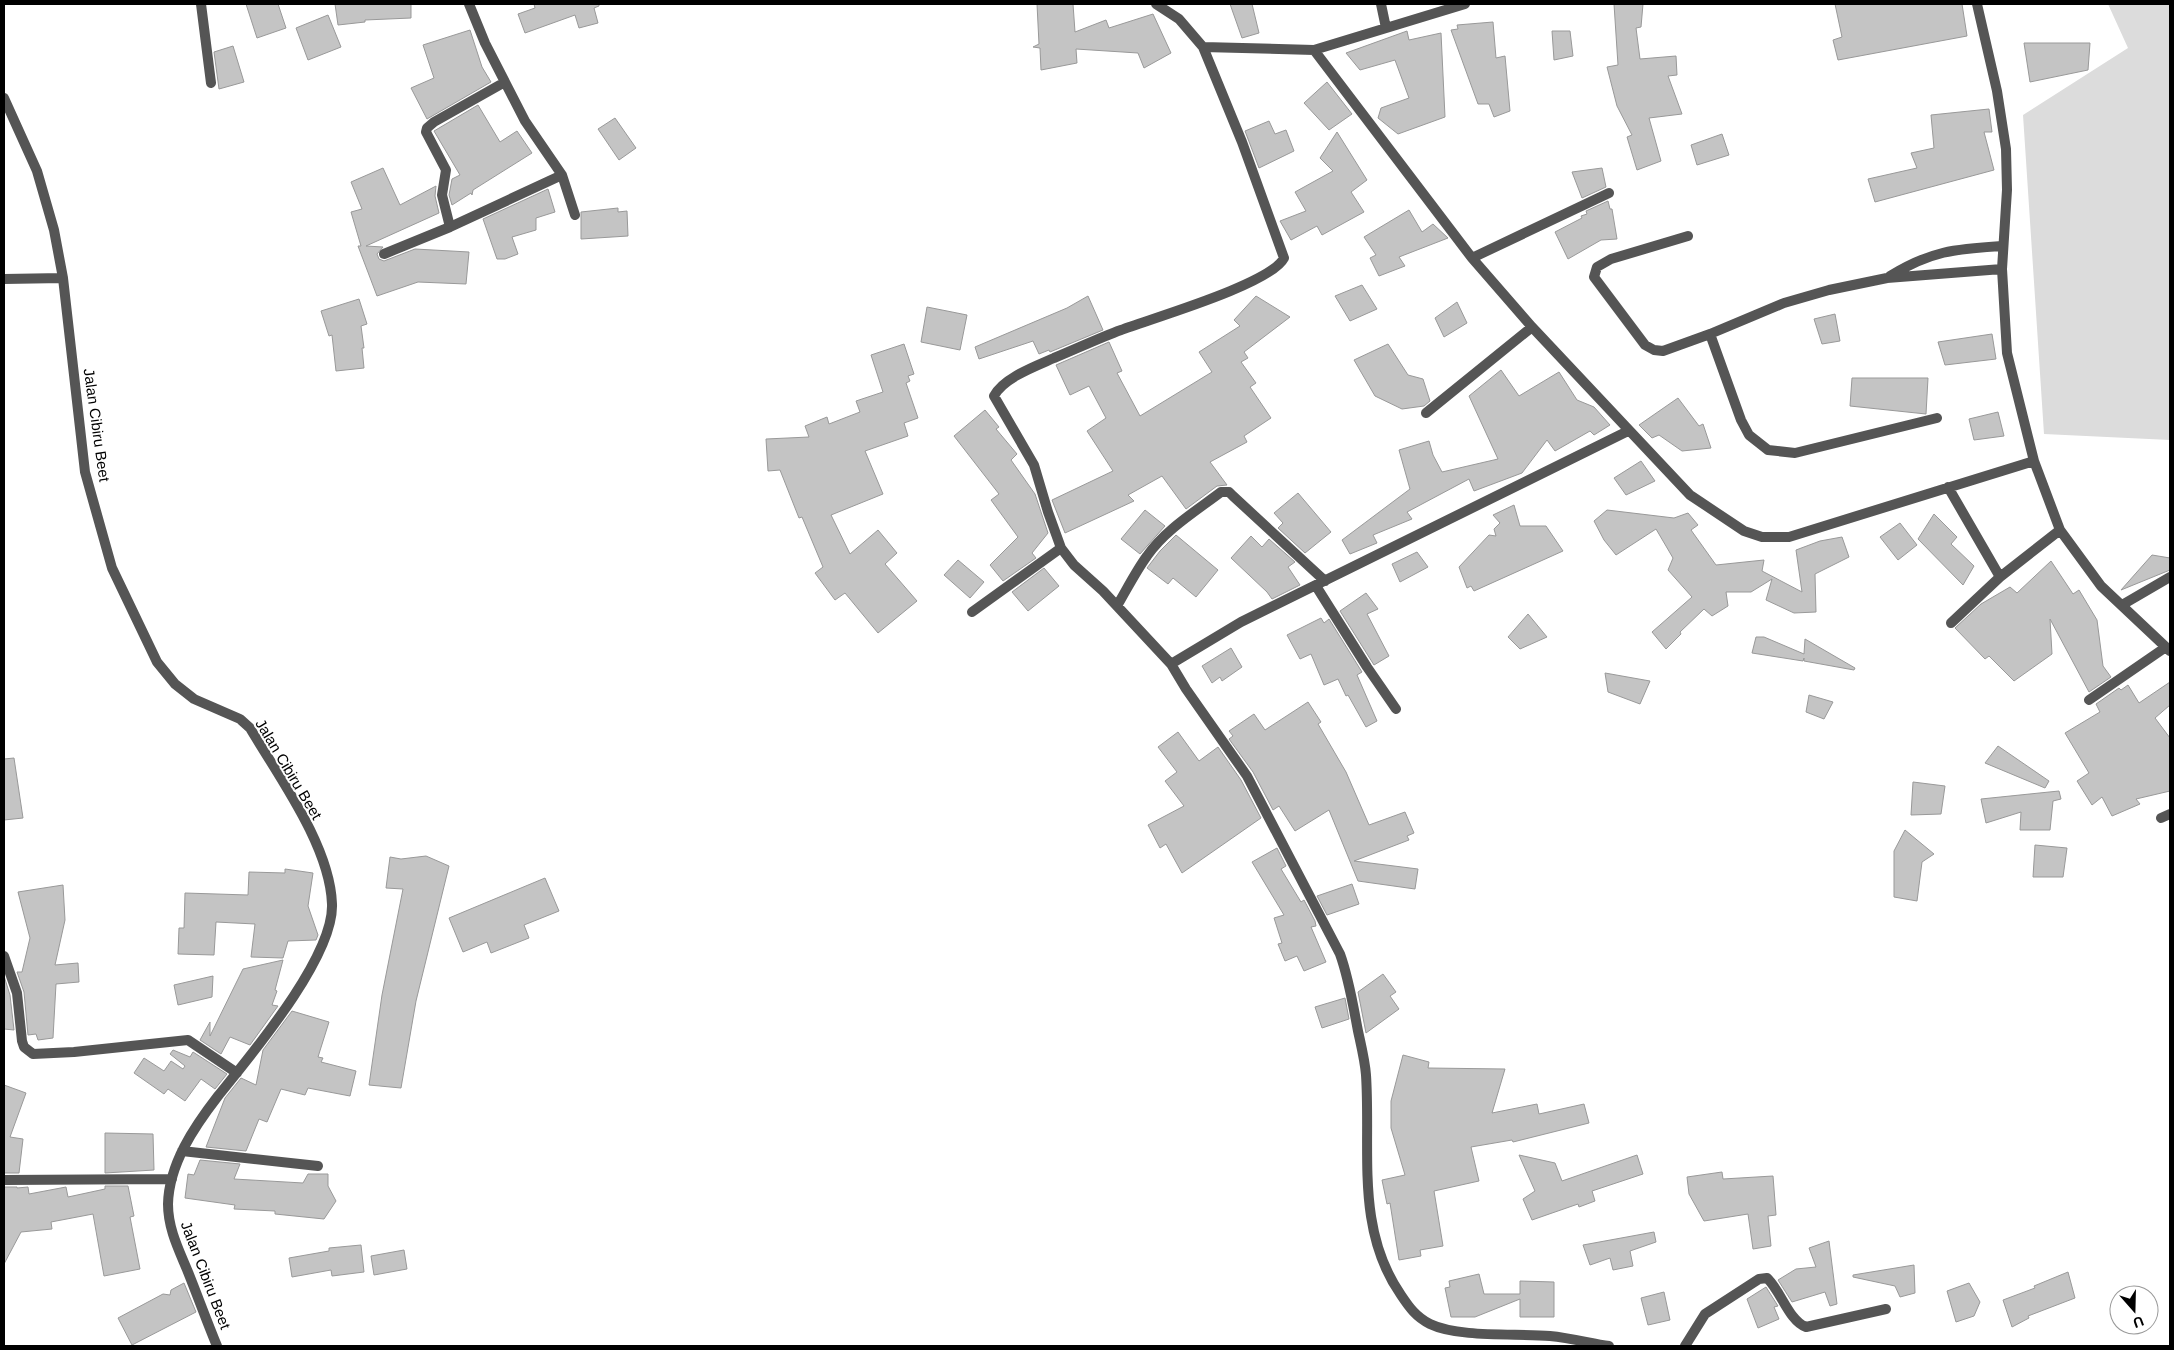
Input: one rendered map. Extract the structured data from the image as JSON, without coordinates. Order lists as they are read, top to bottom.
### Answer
{
  "streets": {
    "street": ["Jalan Cibiru Beet"]
  },
  "north": "bottom"
}
